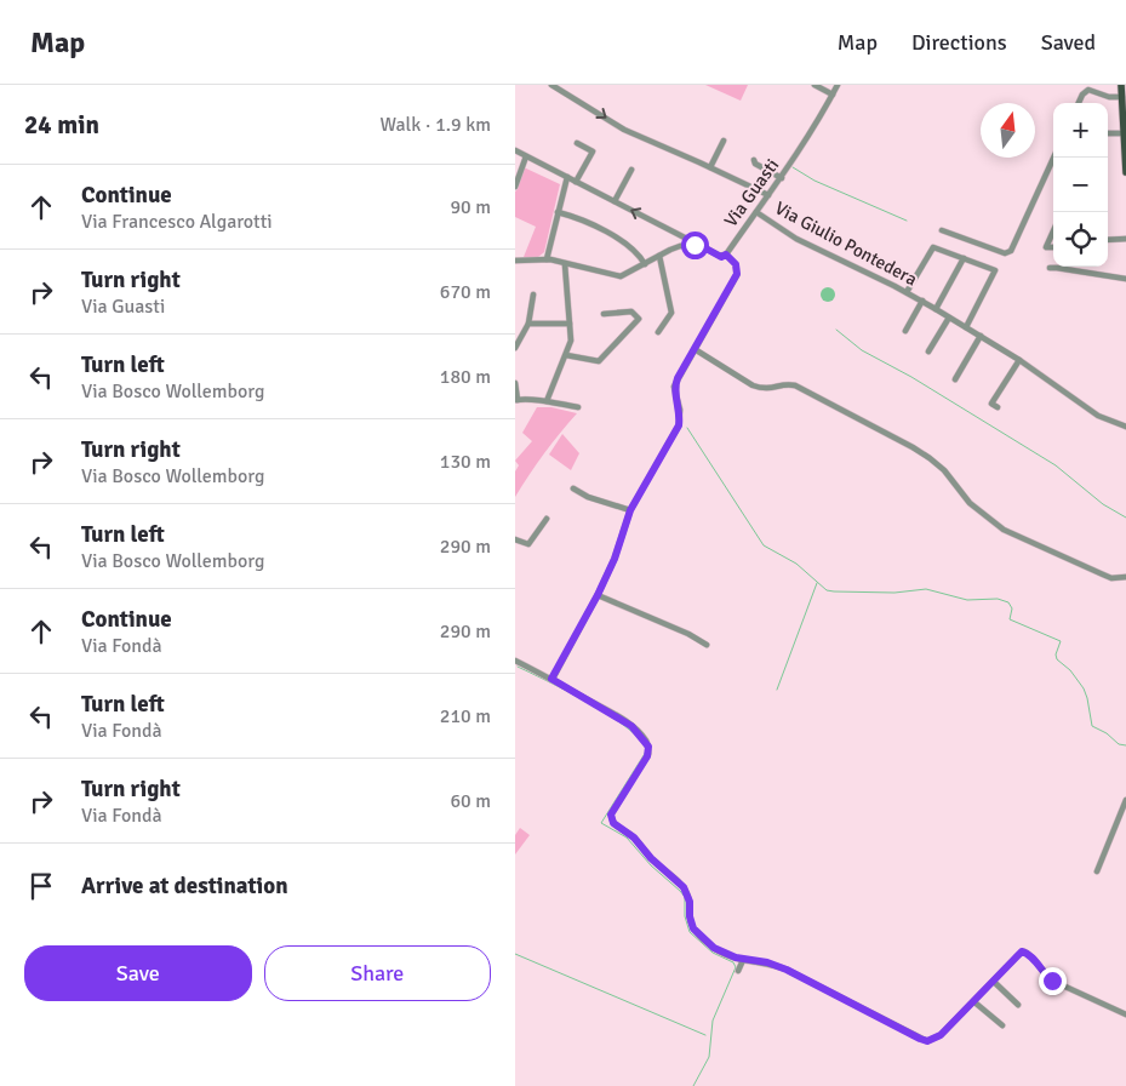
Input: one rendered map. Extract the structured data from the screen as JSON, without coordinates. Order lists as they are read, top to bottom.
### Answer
{
  "streets": {
    "street": ["Via Guasti", "Via Giulio Pontedera"]
  },
  "crossings": [
    ["Via Guasti", "Via Giulio Pontedera"]
  ],
  "north": "top",
  "page": {
    "header": "Map",
    "nav": ["Map", "Directions", "Saved"],
    "heading": ["24 min", "Walk · 1.9 km"],
    "map_buttons": ["+", "−"],
    "list": [
      ["Continue", "Via Francesco Algarotti", "90 m"],
      ["Turn right", "Via Guasti", "670 m"],
      ["Turn left", "Via Bosco Wollemborg", "180 m"],
      ["Turn right", "Via Bosco Wollemborg", "130 m"],
      ["Turn left", "Via Bosco Wollemborg", "290 m"],
      ["Continue", "Via Fondà", "290 m"],
      ["Turn left", "Via Fondà", "210 m"],
      ["Turn right", "Via Fondà", "60 m"],
      "Arrive at destination"
    ],
    "buttons": ["Save", "Share"]
  }
}
